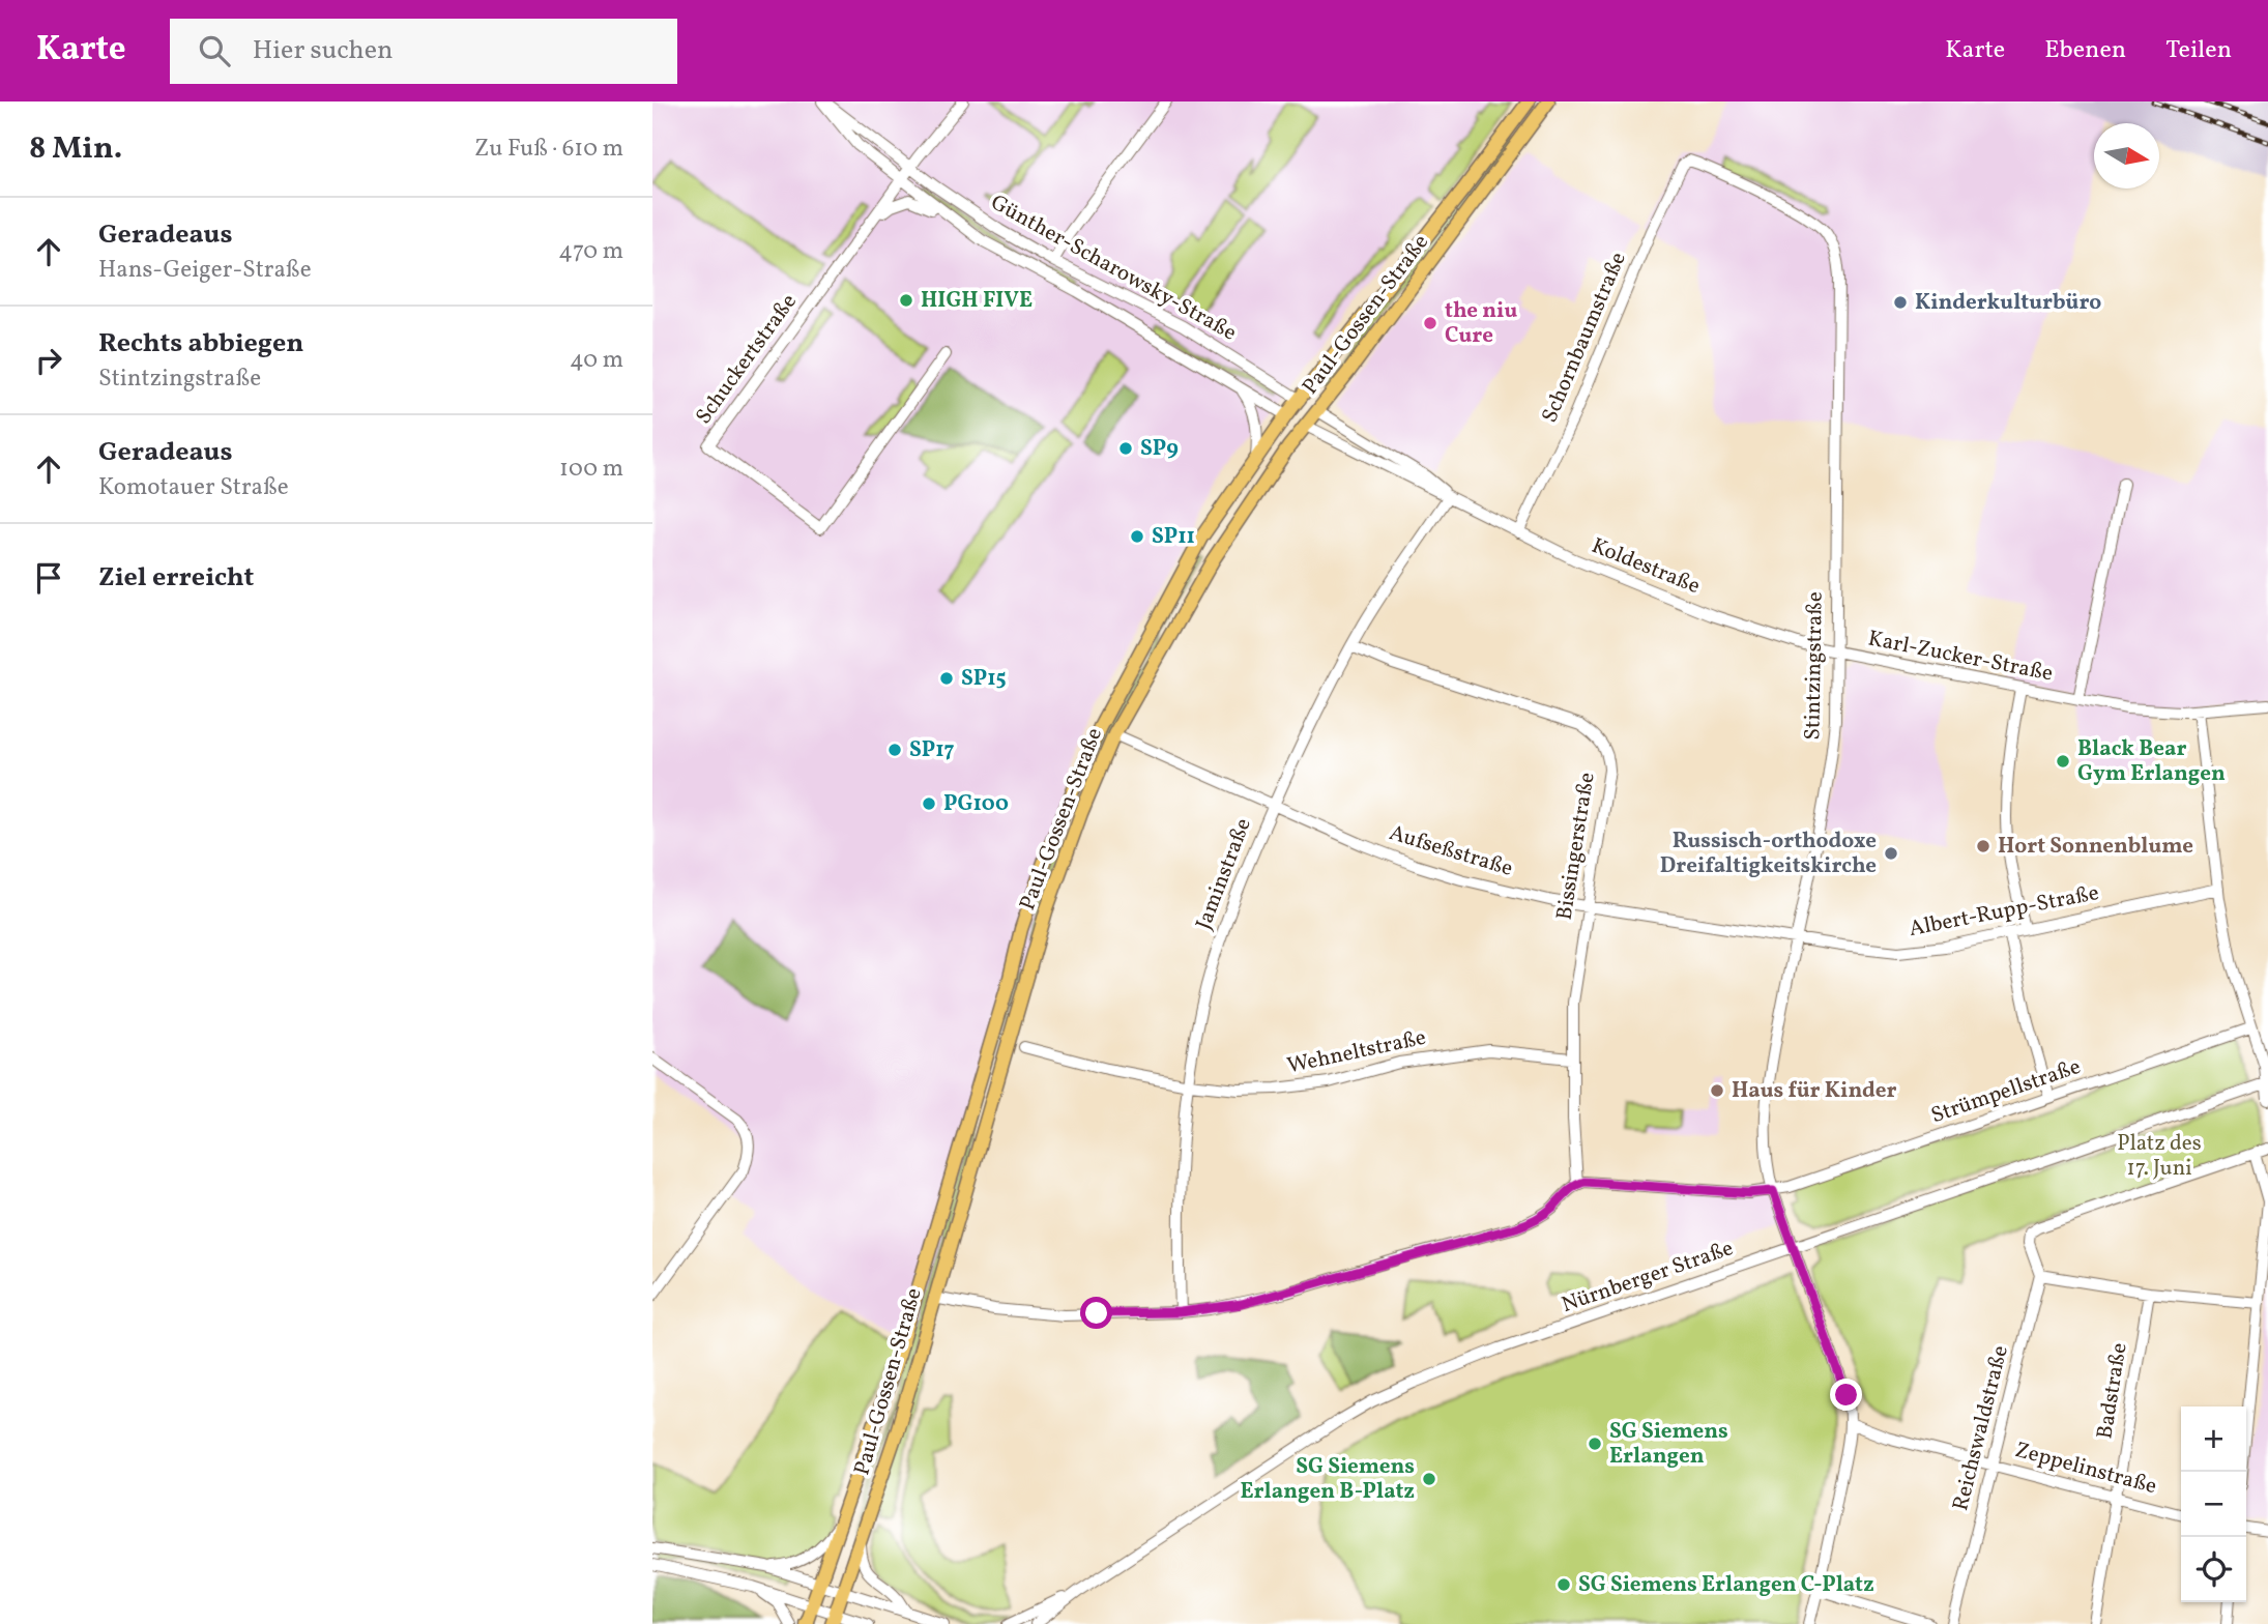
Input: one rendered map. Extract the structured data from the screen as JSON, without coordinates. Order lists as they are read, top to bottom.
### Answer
{
  "streets": {
    "main road": ["Günther-Scharowsky-Straße", "Paul-Gossen-Straße", "Koldestraße"],
    "street": [
      "Schornbaumstraße",
      "Schuckertstraße",
      "Karl-Zucker-Straße",
      "Stintzingstraße",
      "Bissingerstraße",
      "Aufseßstraße",
      "Jaminstraße",
      "Albert-Rupp-Straße",
      "Wehneltstraße",
      "Strümpellstraße",
      "Nürnberger Straße",
      "Badstraße",
      "Reichswaldstraße",
      "Zeppelinstraße"
    ]
  },
  "crossings": [
    ["Günther-Scharowsky-Straße", "Paul-Gossen-Straße"],
    ["Günther-Scharowsky-Straße", "Schuckertstraße"],
    ["Günther-Scharowsky-Straße", "Koldestraße"],
    ["Paul-Gossen-Straße", "Koldestraße"],
    ["Paul-Gossen-Straße", "Aufseßstraße"],
    ["Schornbaumstraße", "Koldestraße"],
    ["Schornbaumstraße", "Stintzingstraße"],
    ["Koldestraße", "Karl-Zucker-Straße"],
    ["Koldestraße", "Stintzingstraße"],
    ["Koldestraße", "Jaminstraße"],
    ["Karl-Zucker-Straße", "Stintzingstraße"],
    ["Stintzingstraße", "Aufseßstraße"],
    ["Stintzingstraße", "Albert-Rupp-Straße"],
    ["Stintzingstraße", "Strümpellstraße"],
    ["Stintzingstraße", "Nürnberger Straße"],
    ["Stintzingstraße", "Zeppelinstraße"],
    ["Bissingerstraße", "Aufseßstraße"],
    ["Bissingerstraße", "Jaminstraße"],
    ["Bissingerstraße", "Wehneltstraße"],
    ["Bissingerstraße", "Strümpellstraße"],
    ["Aufseßstraße", "Jaminstraße"],
    ["Aufseßstraße", "Albert-Rupp-Straße"],
    ["Jaminstraße", "Wehneltstraße"],
    ["Badstraße", "Zeppelinstraße"],
    ["Reichswaldstraße", "Zeppelinstraße"]
  ],
  "parks": ["Platz des 17. Juni"],
  "places": [
    "HIGH FIVE",
    "Kinderkulturbüro",
    "the niu Cure",
    "SP9",
    "SP11",
    "SP15",
    "SP17",
    "Black Bear Gym Erlangen",
    "PG100",
    "Hort Sonnenblume",
    "Russisch-orthodoxe Dreifaltigkeitskirche",
    "Haus für Kinder",
    "SG Siemens Erlangen",
    "SG Siemens Erlangen B-Platz",
    "SG Siemens Erlangen C-Platz"
  ],
  "north": "right",
  "page": {
    "header": "Karte",
    "search": "Hier suchen",
    "nav": ["Karte", "Ebenen", "Teilen"],
    "heading": ["8 Min.", "Zu Fuß · 610 m"],
    "list": [
      ["Geradeaus", "Hans-Geiger-Straße", "470 m"],
      ["Rechts abbiegen", "Stintzingstraße", "40 m"],
      ["Geradeaus", "Komotauer Straße", "100 m"],
      "Ziel erreicht"
    ],
    "map_buttons": ["+", "−"]
  }
}
